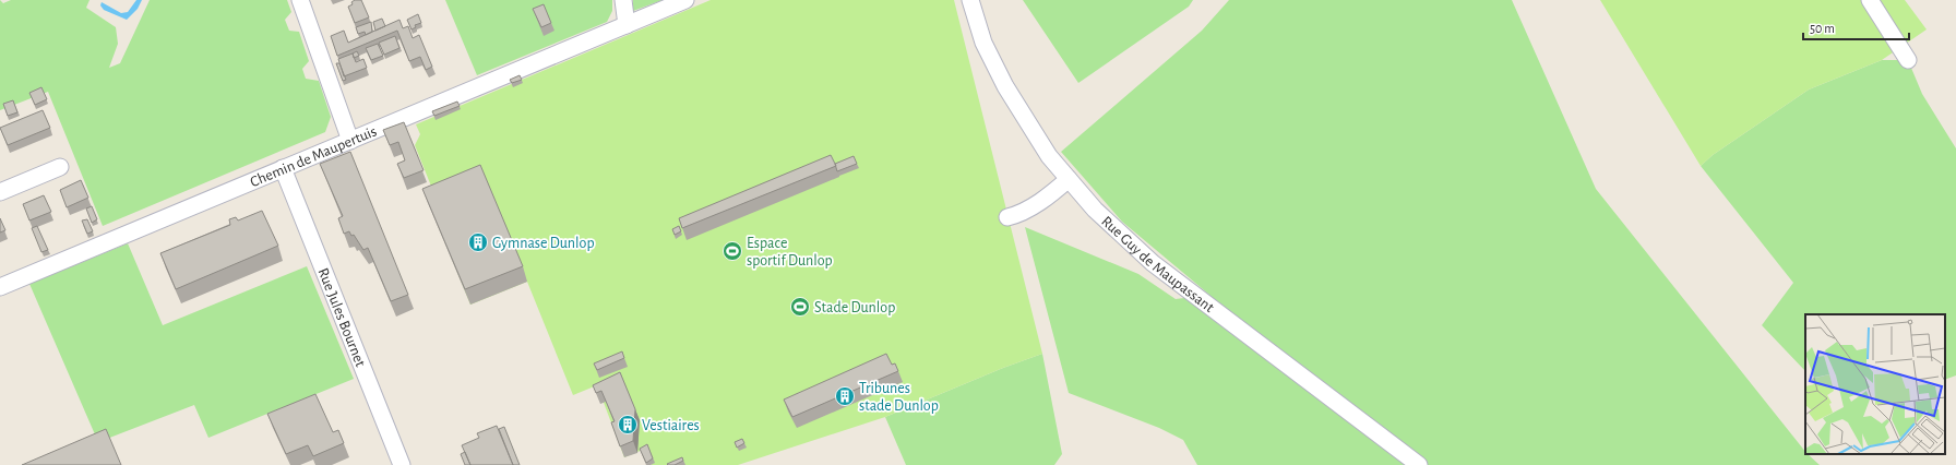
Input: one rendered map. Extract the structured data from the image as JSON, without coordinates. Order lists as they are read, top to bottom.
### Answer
{
  "streets": {
    "street": ["Chemin de Maupertuis", "Rue Guy de Maupassant", "Rue Jules Bournet"]
  },
  "crossings": [
    ["Chemin de Maupertuis", "Rue Jules Bournet"]
  ],
  "places": {
    "building": ["Gymnase Dunlop", "Tribunes stade Dunlop", "Vestiaires"],
    "sports": ["Espace sportif Dunlop", "Stade Dunlop"]
  },
  "scale_bar": "50 m"
}
